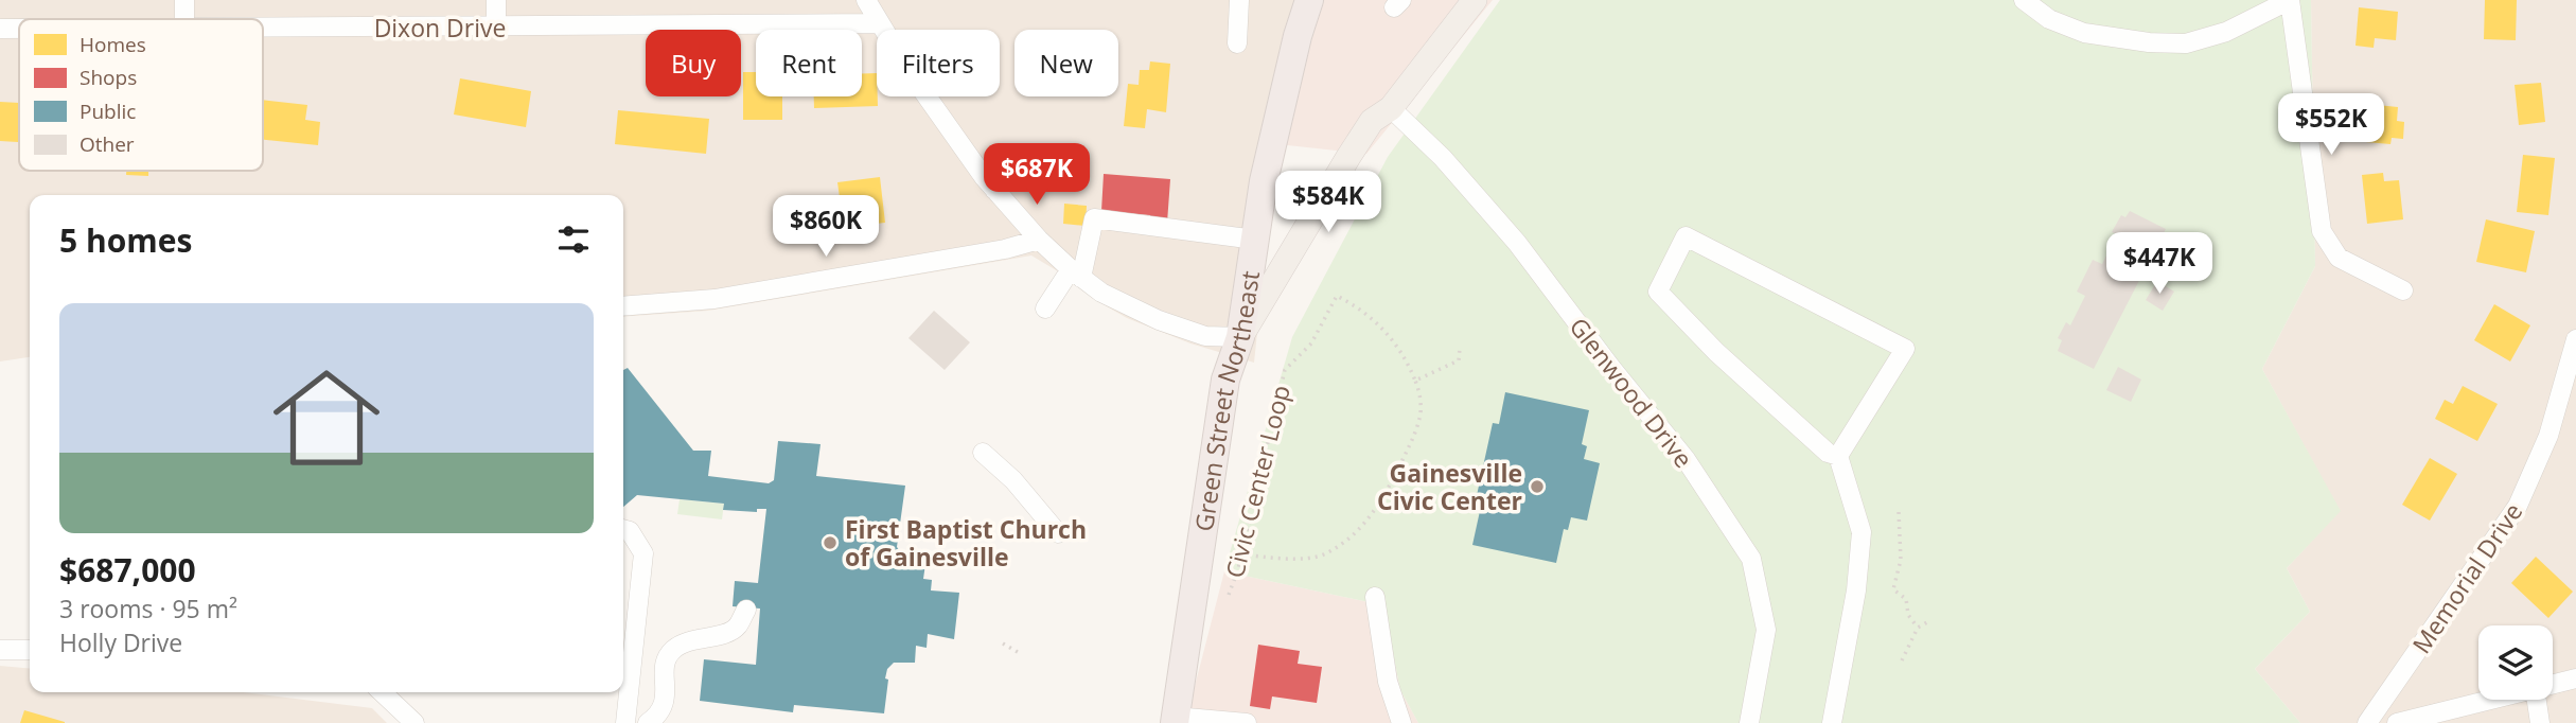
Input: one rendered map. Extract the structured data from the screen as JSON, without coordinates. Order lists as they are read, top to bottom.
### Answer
{
  "streets": {
    "highway": ["Green Street Northeast"],
    "street": ["Dixon Drive", "Glenwood Drive", "Memorial Drive"],
    "path": ["Civic Center Loop"]
  },
  "places": ["Gainesville Civic Center", "First Baptist Church of Gainesville"],
  "legend": [
    "Homes",
    "Shops",
    "Public",
    "Other"
  ],
  "page": {
    "chip": [
      "Buy",
      "Rent",
      "Filters",
      "New"
    ],
    "price": [
      "$552K",
      "$687K",
      "$584K",
      "$860K",
      "$447K"
    ],
    "heading": "5 homes",
    "list": [
      {
        "name": "$687,000",
        "note": "3 rooms · 95 m² · Holly Drive"
      }
    ]
  }
}
